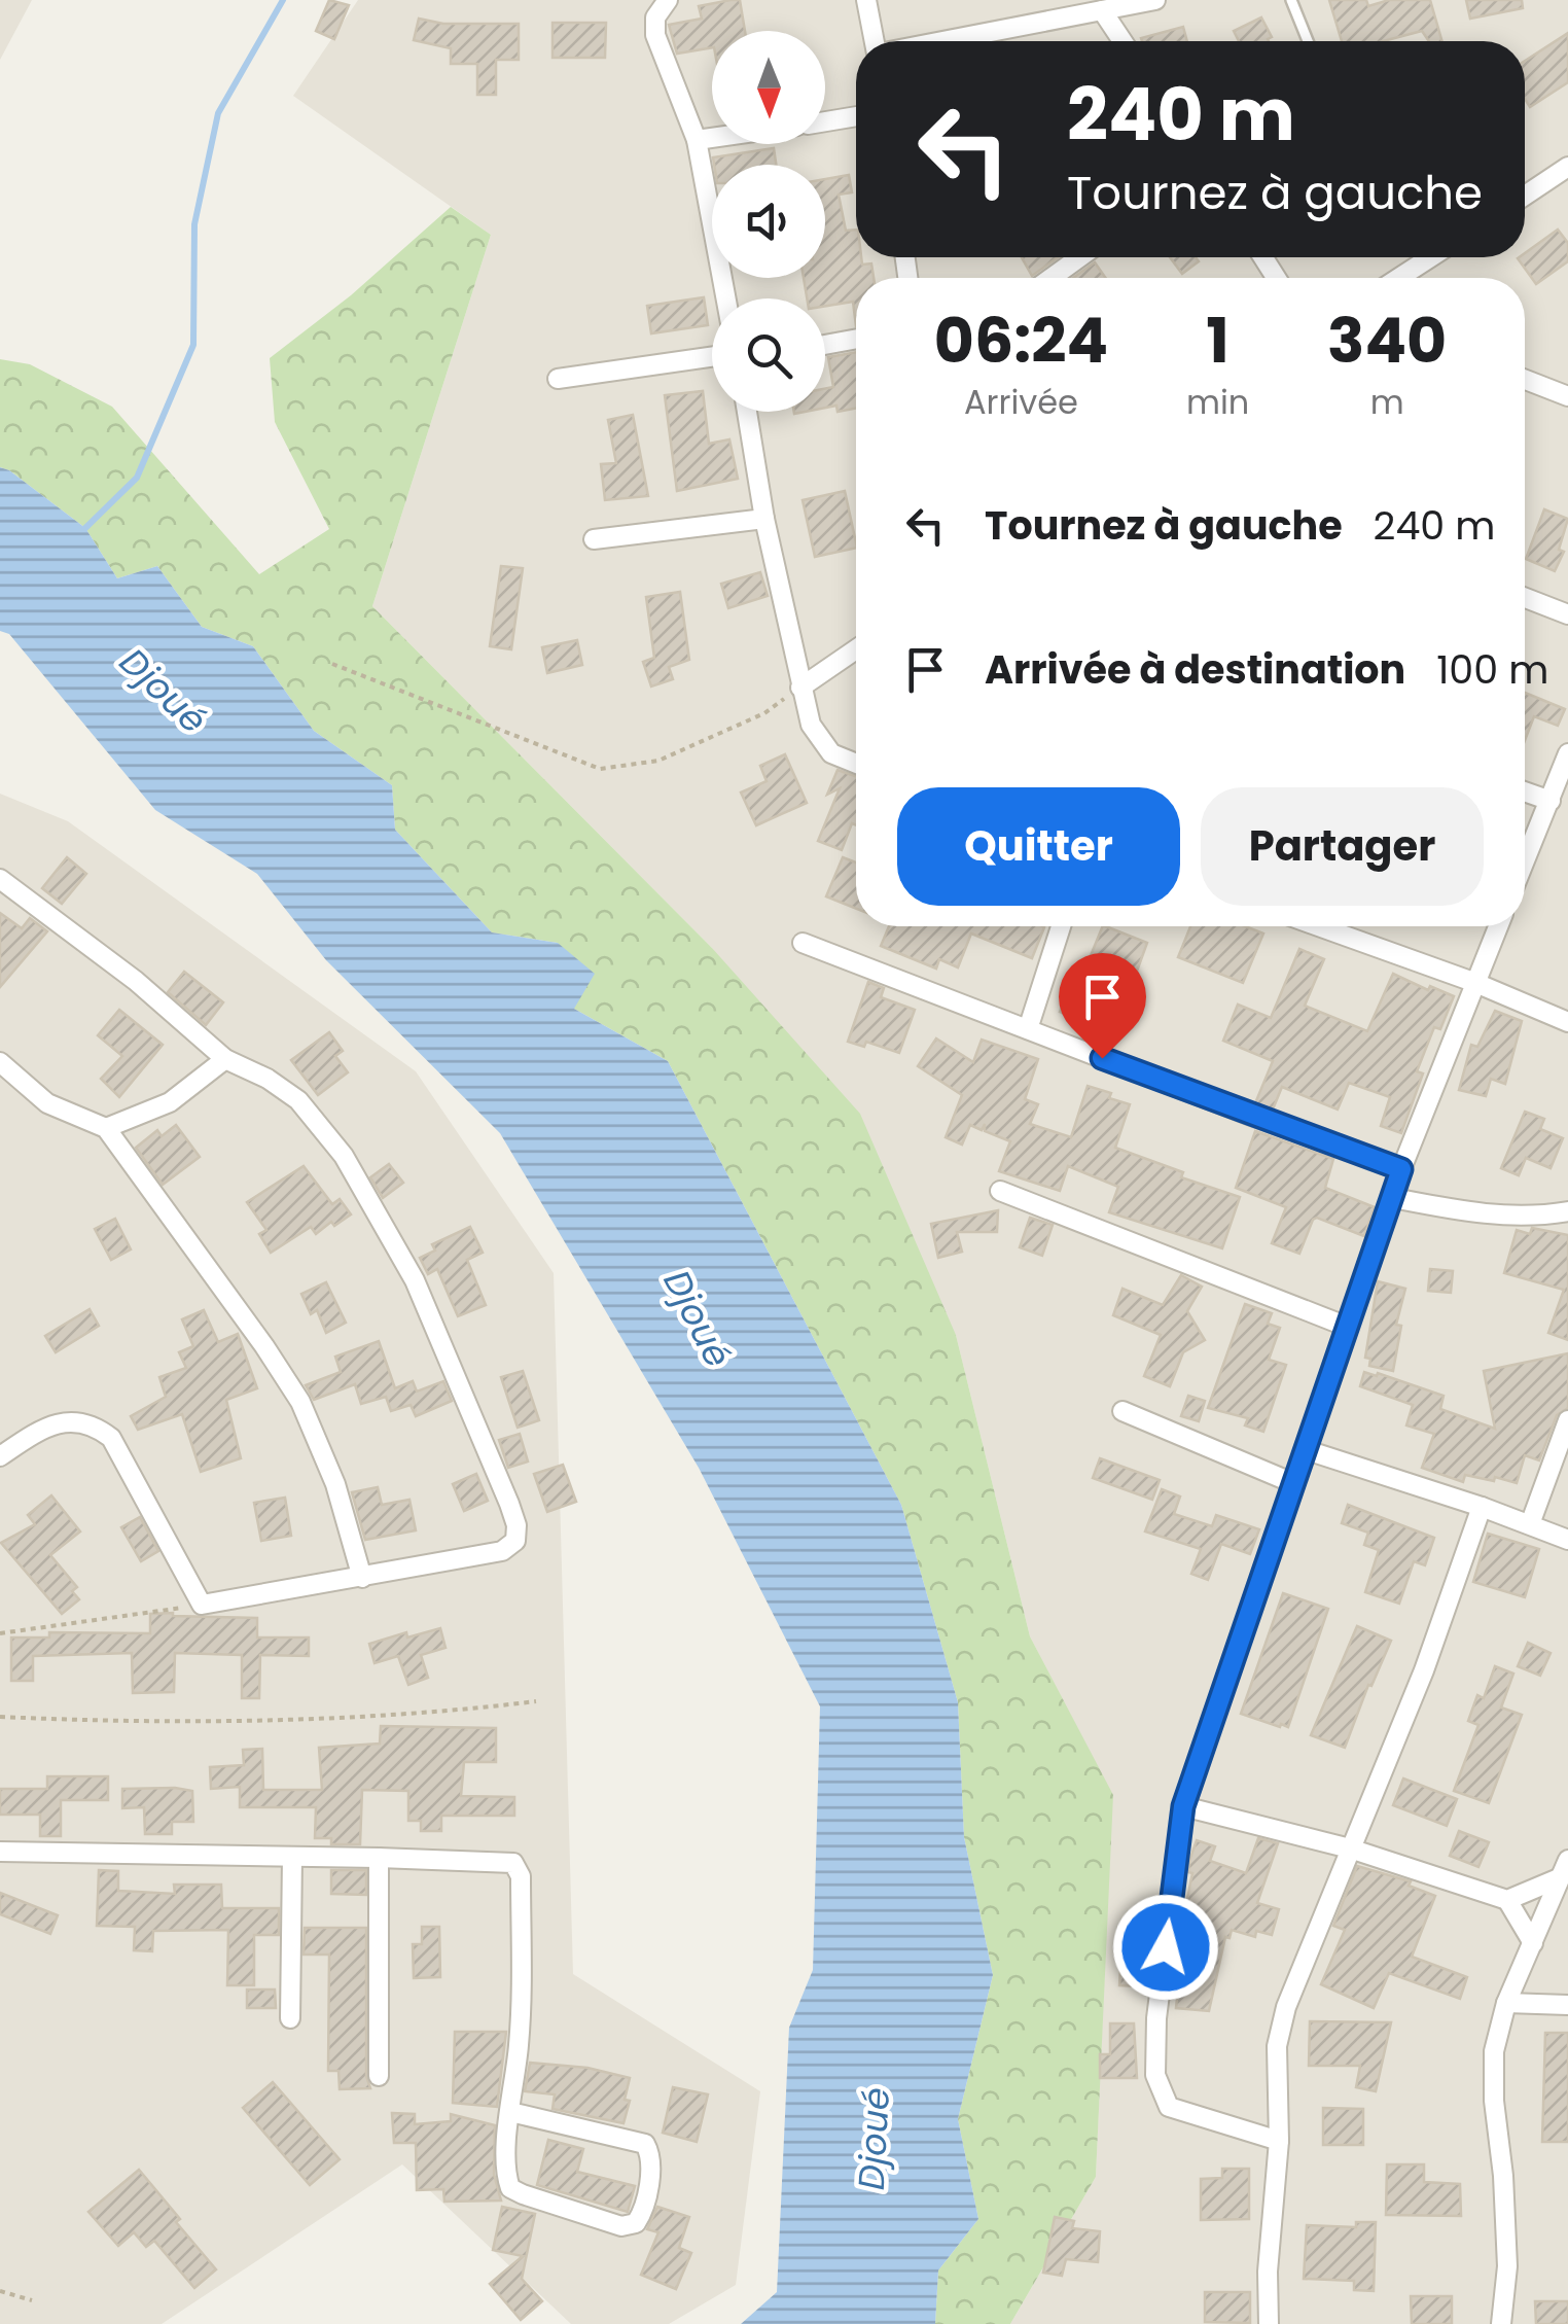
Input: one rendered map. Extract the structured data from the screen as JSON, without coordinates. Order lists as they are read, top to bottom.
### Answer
{
  "water": ["Djoué"],
  "north": "bottom",
  "page": {
    "turn": ["240 m", "Tournez à gauche"],
    "eta": [
      "06:24",
      "Arrivée",
      "1",
      "min",
      "340",
      "m"
    ],
    "list": [
      {
        "name": "Tournez à gauche",
        "value": "240 m"
      },
      {
        "name": "Arrivée à destination",
        "value": "100 m"
      }
    ],
    "buttons": ["Quitter", "Partager"]
  }
}
